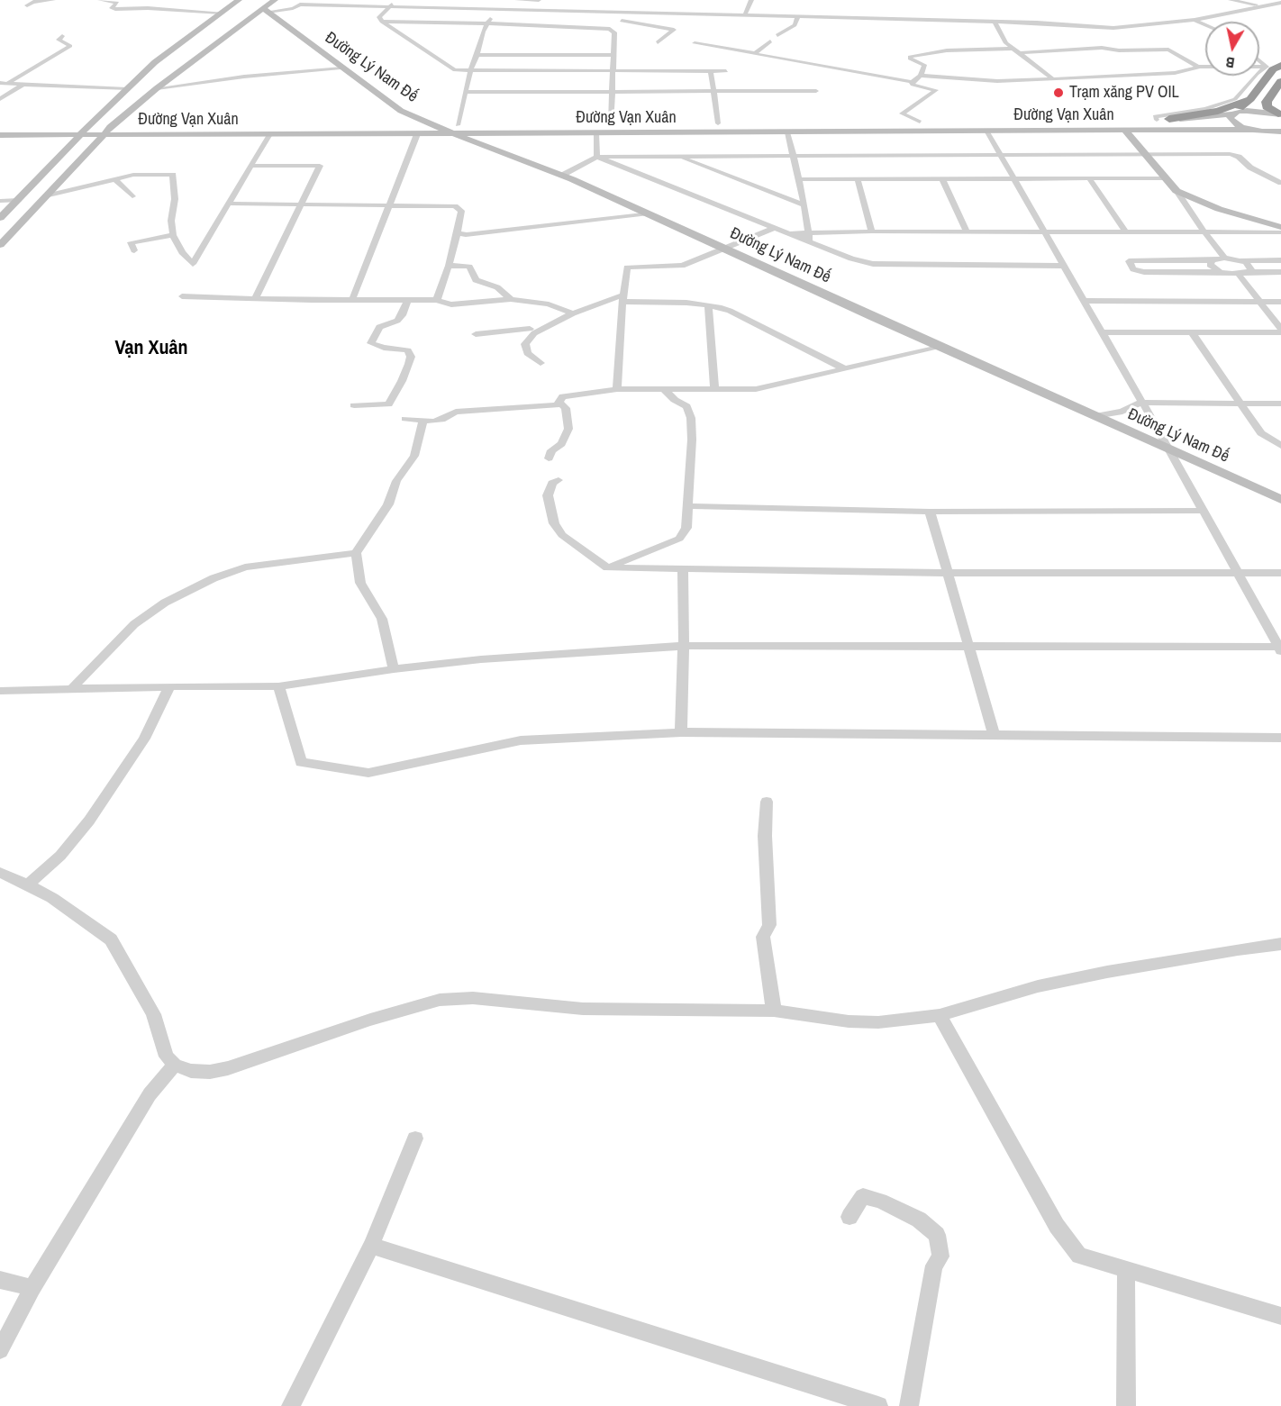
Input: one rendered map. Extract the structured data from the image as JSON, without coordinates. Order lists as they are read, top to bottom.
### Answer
{
  "streets": {
    "main road": ["Đường Lý Nam Đế", "Đường Vạn Xuân"]
  },
  "crossings": [
    ["Đường Lý Nam Đế", "Đường Vạn Xuân"]
  ],
  "districts": ["Vạn Xuân"],
  "places": ["Trạm xăng PV OIL"],
  "north": "bottom"
}
